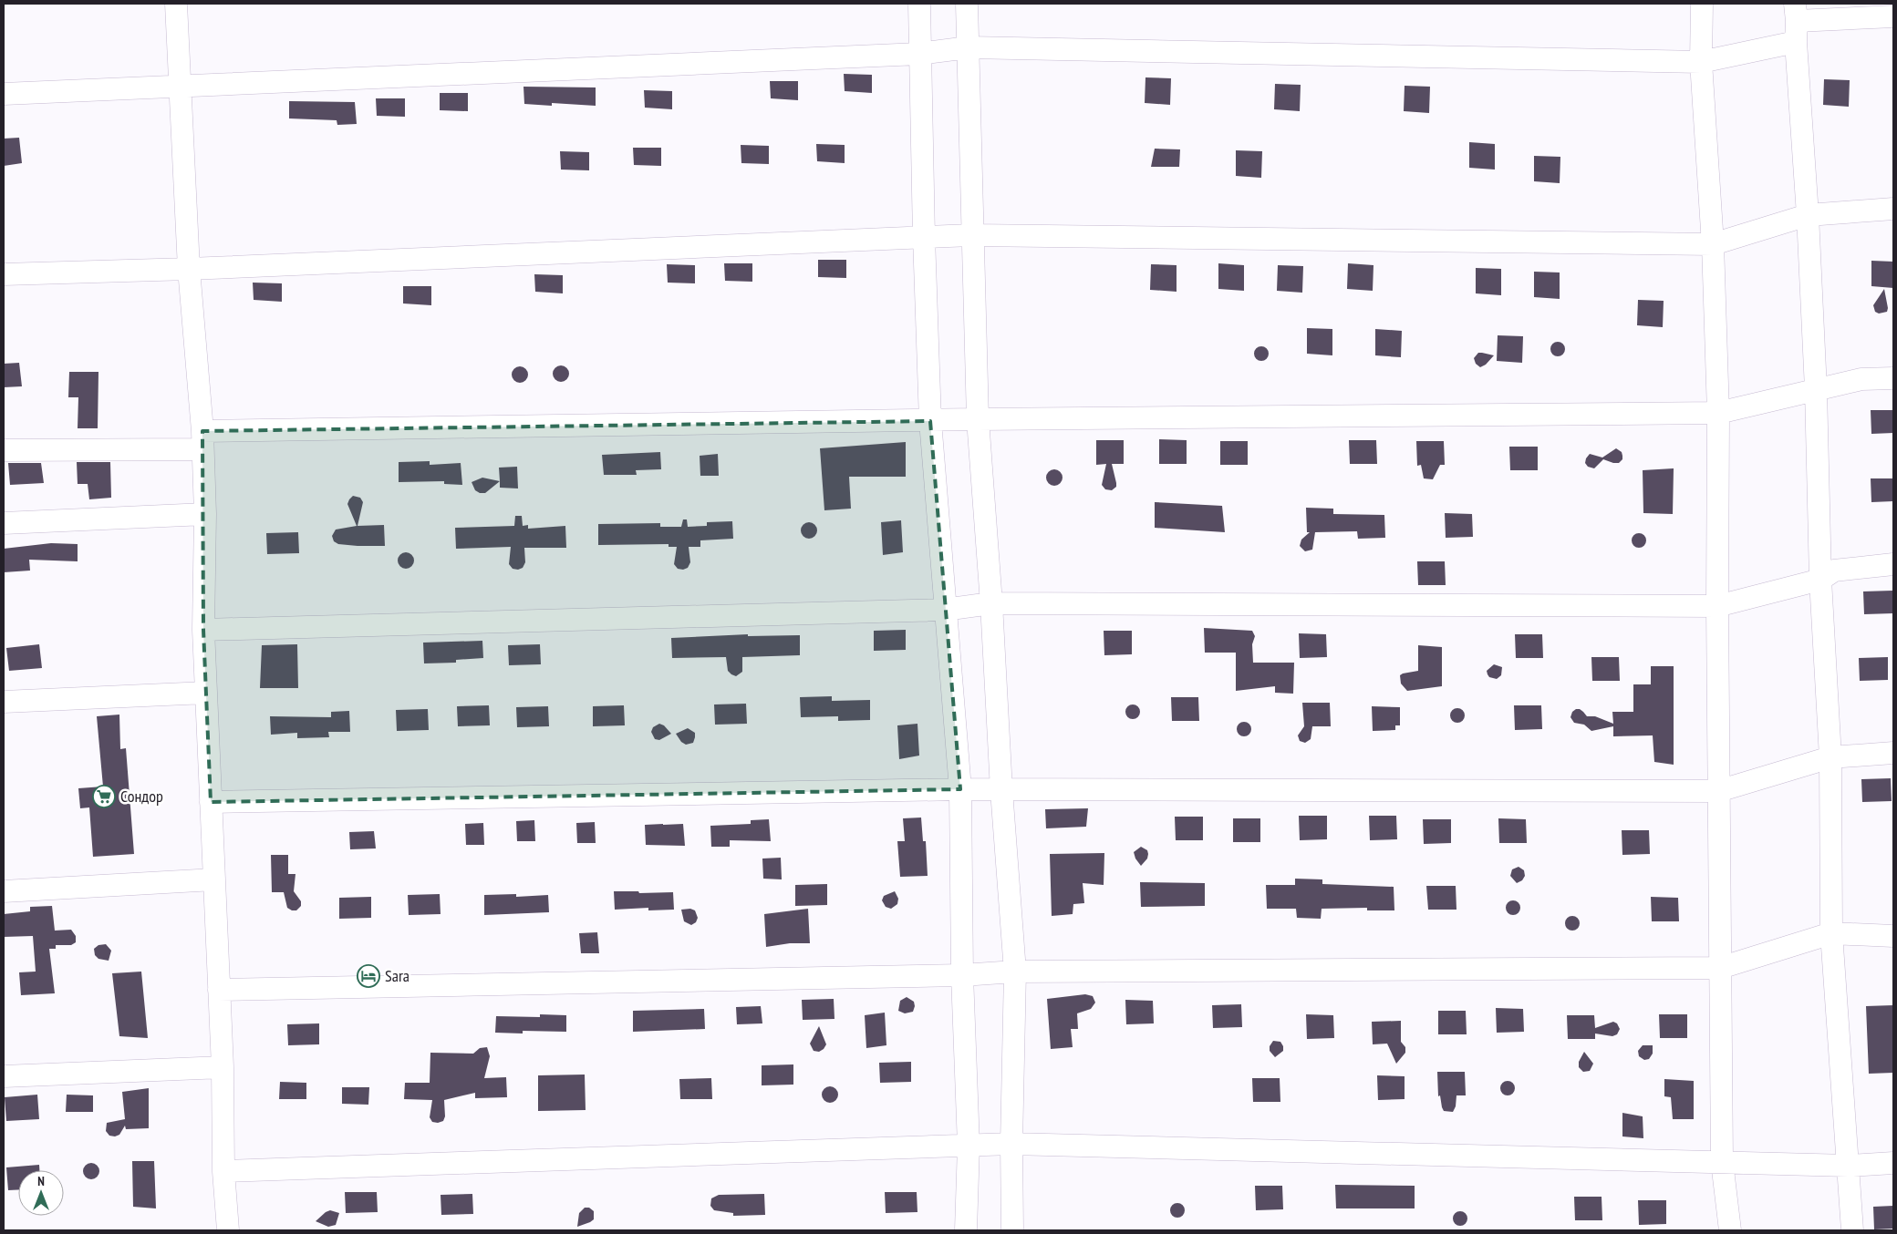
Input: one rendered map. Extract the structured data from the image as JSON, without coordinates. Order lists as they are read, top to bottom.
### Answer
{
  "places": {
    "supermarket": ["Сондор"],
    "hotel": ["Sara"]
  },
  "north": "top"
}
